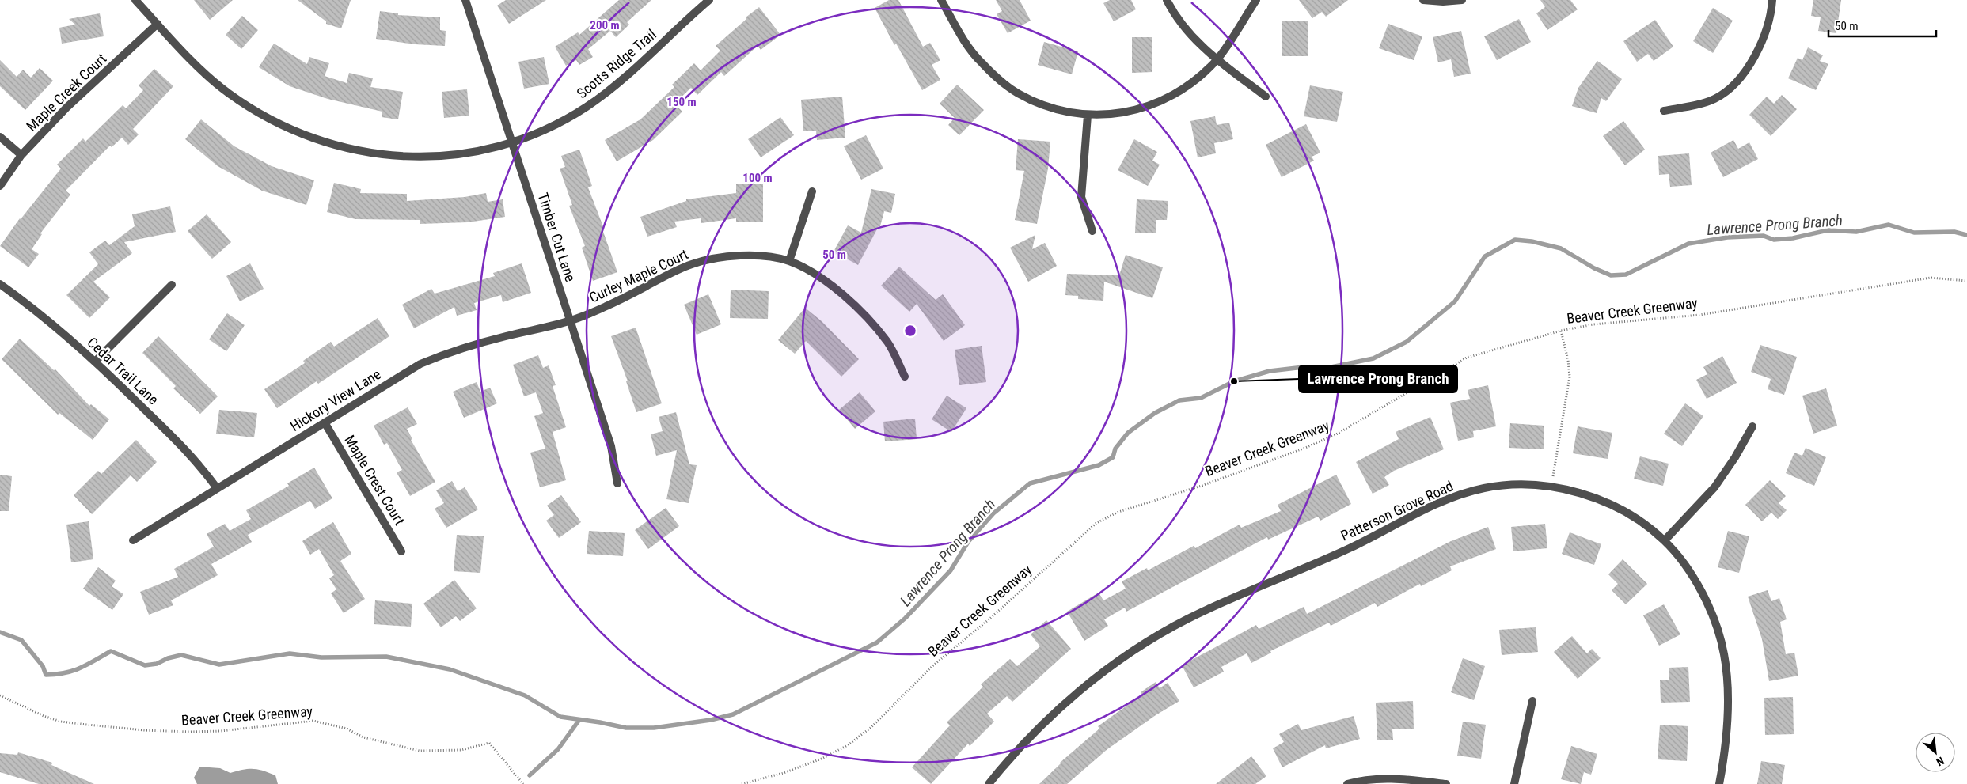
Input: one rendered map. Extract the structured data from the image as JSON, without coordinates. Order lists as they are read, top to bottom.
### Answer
{
  "streets": {
    "street": [
      "Scotts Ridge Trail",
      "Maple Creek Court",
      "Timber Cut Lane",
      "Curley Maple Court",
      "Cedar Trail Lane",
      "Hickory View Lane",
      "Maple Crest Court",
      "Patterson Grove Road"
    ],
    "path": ["Beaver Creek Greenway"]
  },
  "crossings": [
    ["Scotts Ridge Trail", "Maple Creek Court"],
    ["Scotts Ridge Trail", "Timber Cut Lane"],
    ["Timber Cut Lane", "Curley Maple Court"],
    ["Timber Cut Lane", "Hickory View Lane"],
    ["Curley Maple Court", "Hickory View Lane"],
    ["Cedar Trail Lane", "Hickory View Lane"],
    ["Hickory View Lane", "Maple Crest Court"]
  ],
  "water": ["Lawrence Prong Branch"],
  "places": ["Lawrence Prong Branch"],
  "scale_bar": "50 m",
  "north": "bottom right",
  "rings": [
    "200 m",
    "150 m",
    "100 m",
    "50 m"
  ]
}
